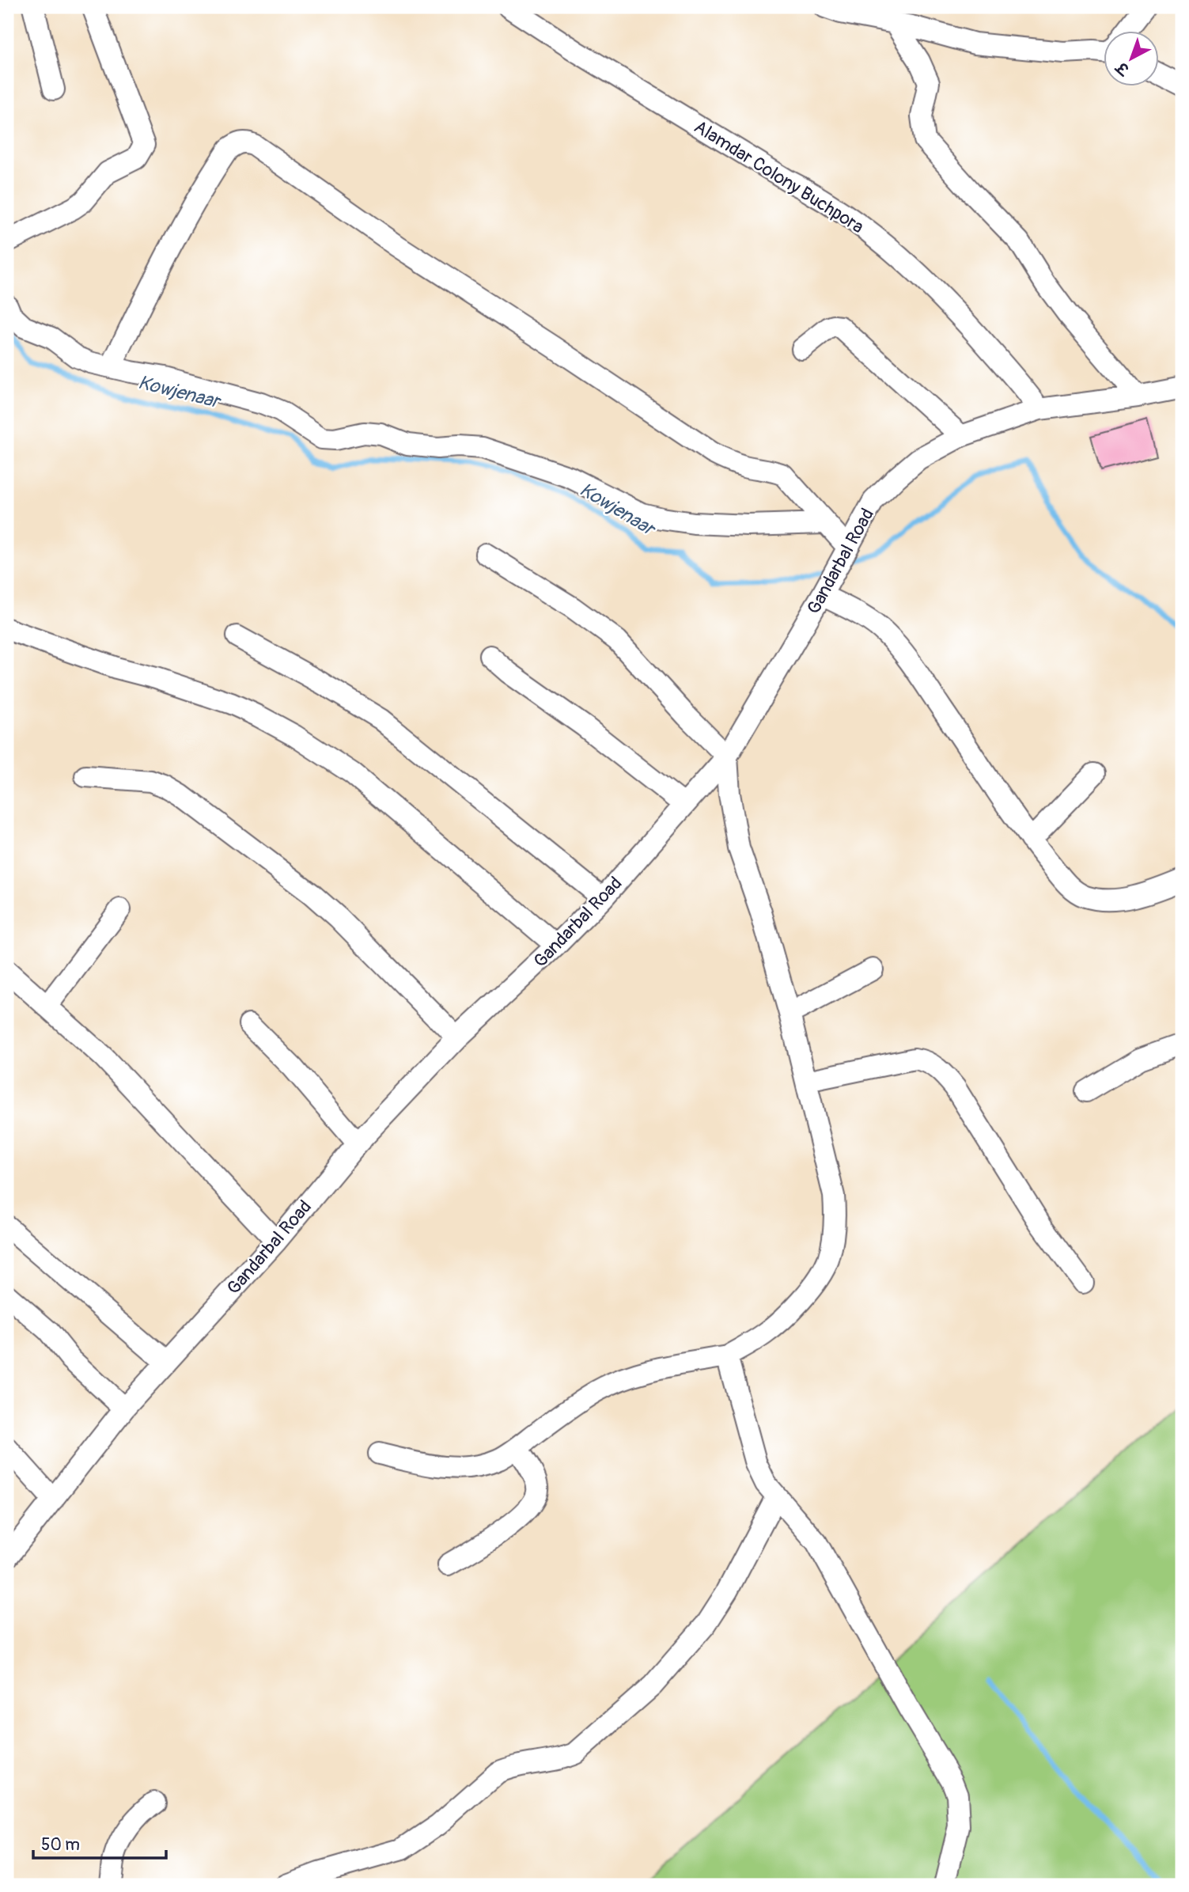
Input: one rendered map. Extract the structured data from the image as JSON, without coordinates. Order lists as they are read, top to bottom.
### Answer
{
  "streets": {
    "street": ["Alamdar Colony Buchpora", "Gandarbal Road"]
  },
  "crossings": [
    ["Alamdar Colony Buchpora", "Gandarbal Road"]
  ],
  "water": ["Kowjenaar"],
  "scale_bar": "50 m",
  "north": "bottom left"
}
